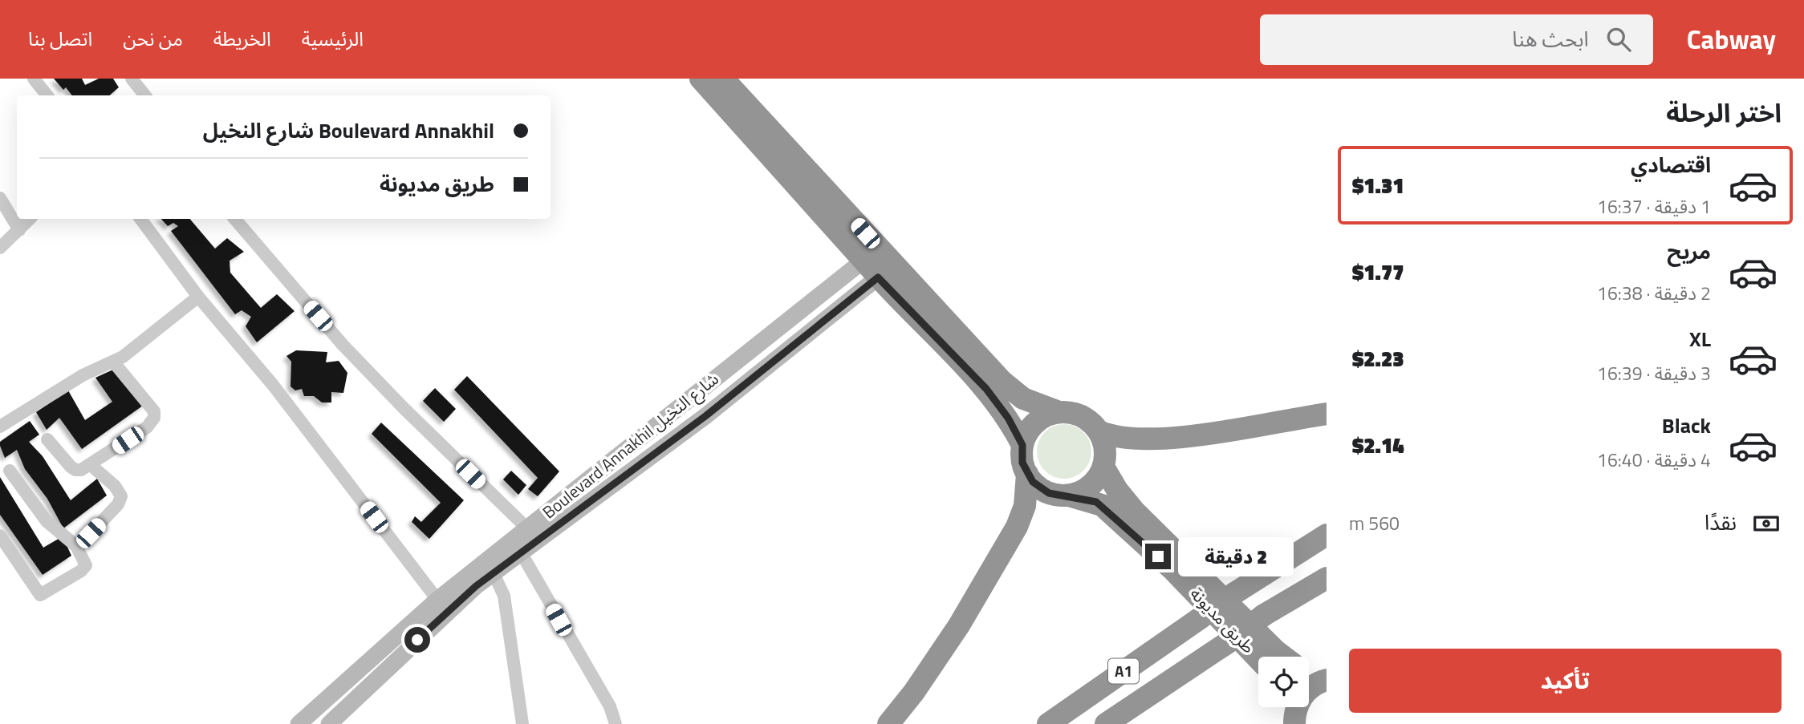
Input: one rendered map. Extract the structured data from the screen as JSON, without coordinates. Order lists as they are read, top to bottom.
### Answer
{
  "streets": {
    "highway": ["طريق مديونة", "A1"],
    "street": ["Boulevard Annakhil شارع النخيل"]
  },
  "page": {
    "header": "Cabway",
    "search": "ابحث هنا",
    "nav": [
      "الرئيسية",
      "الخريطة",
      "من نحن",
      "اتصل بنا"
    ],
    "heading": "اختر الرحلة",
    "banner": ["Boulevard Annakhil شارع النخيل", "طريق مديونة"],
    "list": [
      {
        "name": "اقتصادي",
        "note": "1 دقيقة · 16:37",
        "value": "$1.31"
      },
      {
        "name": "مريح",
        "note": "2 دقيقة · 16:38",
        "value": "$1.77"
      },
      {
        "name": "XL",
        "note": "3 دقيقة · 16:39",
        "value": "$2.23"
      },
      {
        "name": "Black",
        "note": "4 دقيقة · 16:40",
        "value": "$2.14"
      }
    ],
    "pay": ["نقدًا", "560 m"],
    "bubble": "2 دقيقة",
    "buttons": "تأكيد"
  }
}
